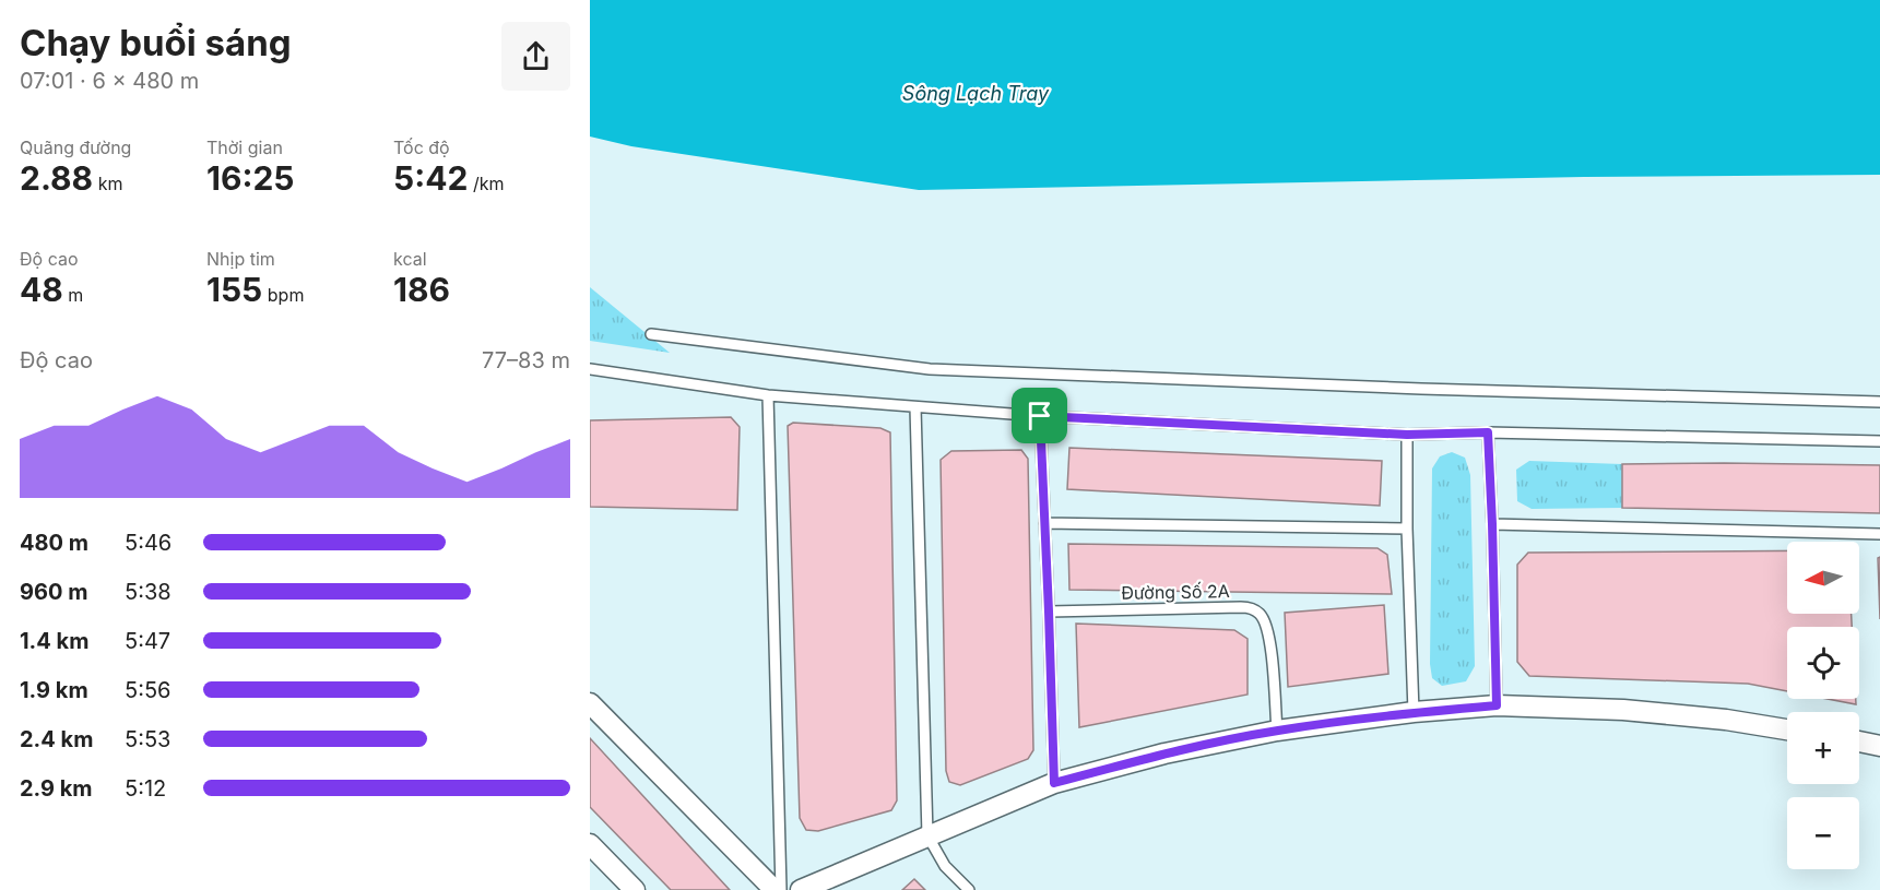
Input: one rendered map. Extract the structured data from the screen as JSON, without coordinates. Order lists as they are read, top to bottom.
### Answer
{
  "streets": {
    "lane": ["Đường Số 2A"]
  },
  "water": ["Sông Lạch Tray"],
  "north": "left",
  "page": {
    "heading": ["Chạy buổi sáng", "07:01 · 6 × 480 m"],
    "stats": [
      ["Quãng đường", "2.88 km"],
      ["Thời gian", "16:25"],
      ["Tốc độ", "5:42 /km"],
      ["Độ cao", "48 m"],
      ["Nhịp tim", "155 bpm"],
      ["kcal", "186"]
    ],
    "chart": ["Độ cao", "77–83 m"],
    "list": [
      {
        "name": "480 m",
        "note": "5:46"
      },
      {
        "name": "960 m",
        "note": "5:38"
      },
      {
        "name": "1.4 km",
        "note": "5:47"
      },
      {
        "name": "1.9 km",
        "note": "5:56"
      },
      {
        "name": "2.4 km",
        "note": "5:53"
      },
      {
        "name": "2.9 km",
        "note": "5:12"
      }
    ],
    "map_buttons": ["+", "−"]
  }
}
